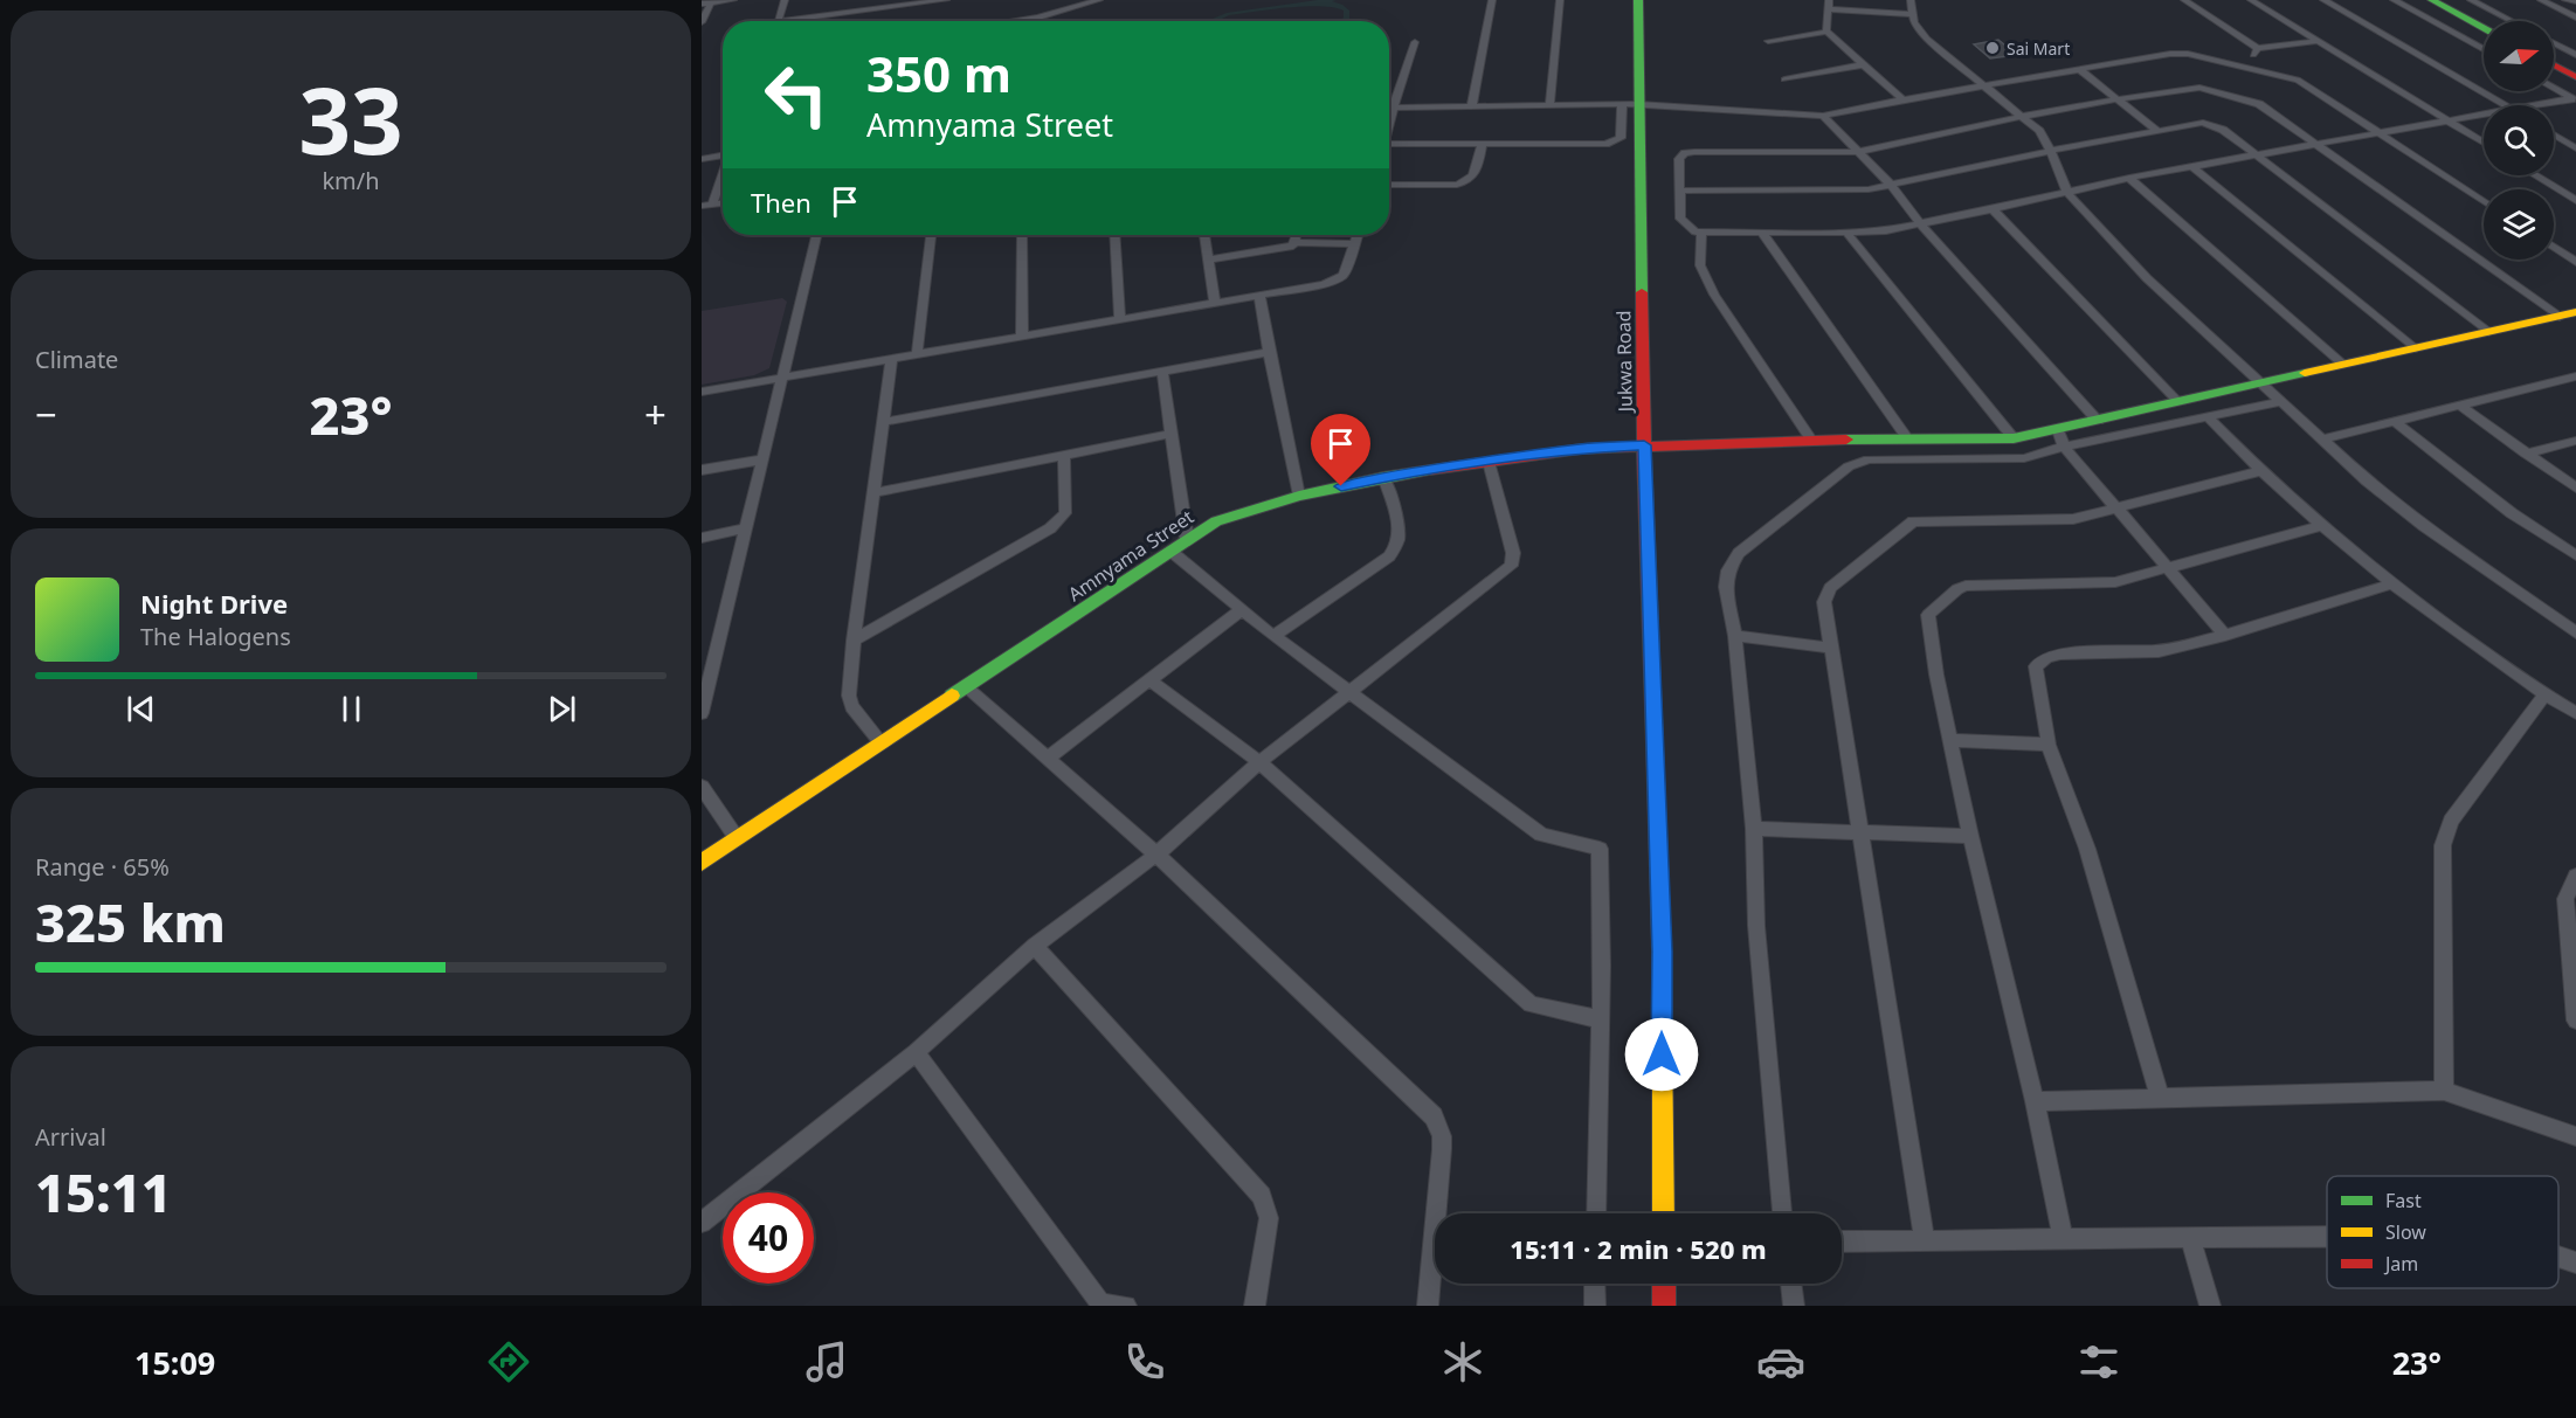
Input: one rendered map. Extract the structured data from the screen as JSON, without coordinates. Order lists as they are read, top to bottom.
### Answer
{
  "streets": {
    "street": ["Jukwa Road", "Amnyama Street"]
  },
  "crossings": [
    ["Jukwa Road", "Amnyama Street"]
  ],
  "places": ["Sai Mart"],
  "legend": ["Fast", "Slow", "Jam"],
  "north": "right",
  "page": {
    "tile": [
      ["33", "km/h"],
      "Climate",
      ["Range · 65%", "325 km"],
      ["Arrival", "15:11"]
    ],
    "turn": ["350 m", "Amnyama Street"],
    "then": "Then",
    "heat": ["−", "23°", "+"],
    "song": ["Night Drive", "The Halogens"],
    "limit": "40",
    "trip": "15:11 · 2 min · 520 m",
    "tabs": ["15:09", "23°"]
  }
}
